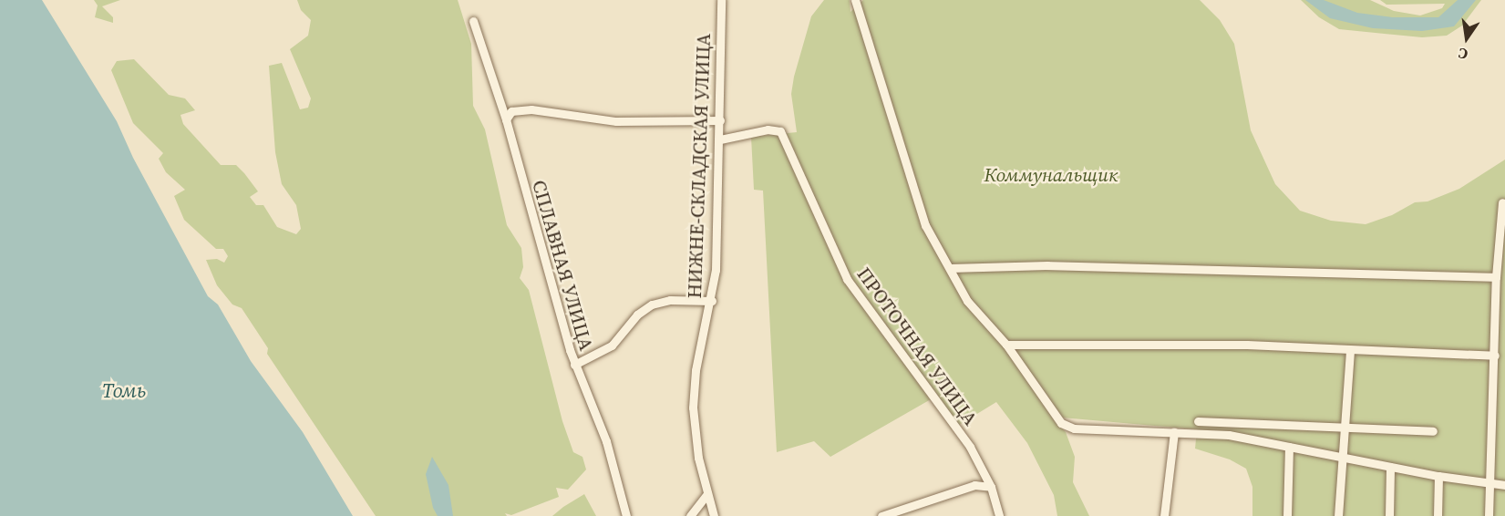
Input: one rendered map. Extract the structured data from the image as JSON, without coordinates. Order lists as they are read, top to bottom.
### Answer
{
  "streets": {
    "street": ["НИЖНЕ-СКЛАДСКАЯ УЛИЦА", "СПЛАВНАЯ УЛИЦА", "ПРОТОЧНАЯ УЛИЦА"]
  },
  "crossings": [
    ["НИЖНЕ-СКЛАДСКАЯ УЛИЦА", "ПРОТОЧНАЯ УЛИЦА"]
  ],
  "water": ["Томь"],
  "parks": ["Коммунальщик"],
  "north": "bottom"
}
